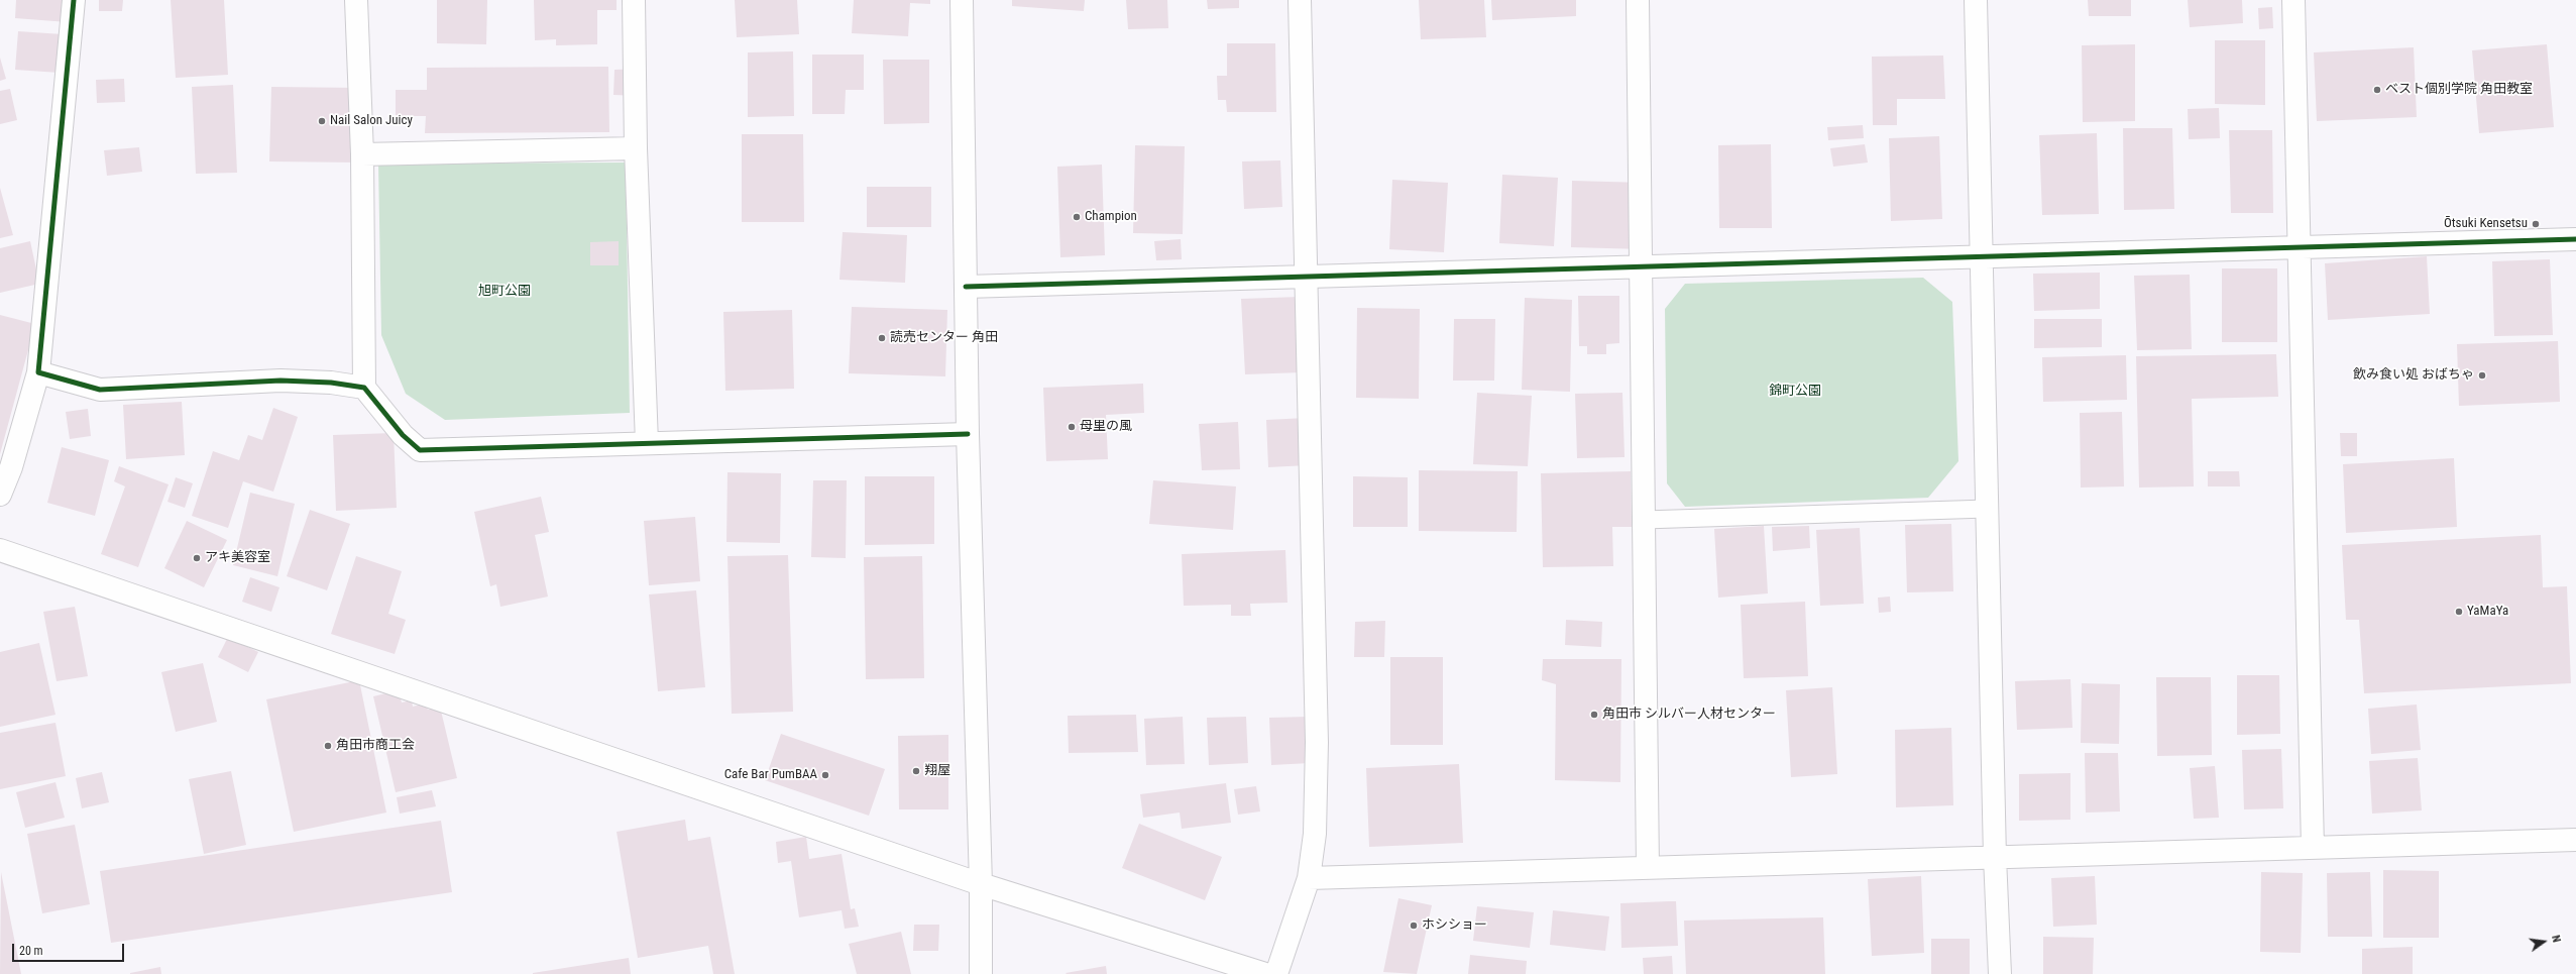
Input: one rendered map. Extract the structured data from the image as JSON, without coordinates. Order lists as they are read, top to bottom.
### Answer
{
  "parks": ["旭町公園", "錦町公園"],
  "places": [
    "ベスト個別学院 角田教室",
    "Nail Salon Juicy",
    "Champion",
    "Ōtsuki Kensetsu",
    "読売センター 角田",
    "飲み食い処 おばちゃ",
    "母里の風",
    "アキ美容室",
    "YaMaYa",
    "角田市 シルバー人材センター",
    "角田市商工会",
    "翔屋",
    "Cafe Bar PumBAA",
    "ホシショー"
  ],
  "scale_bar": "20 m",
  "north": "right"
}
